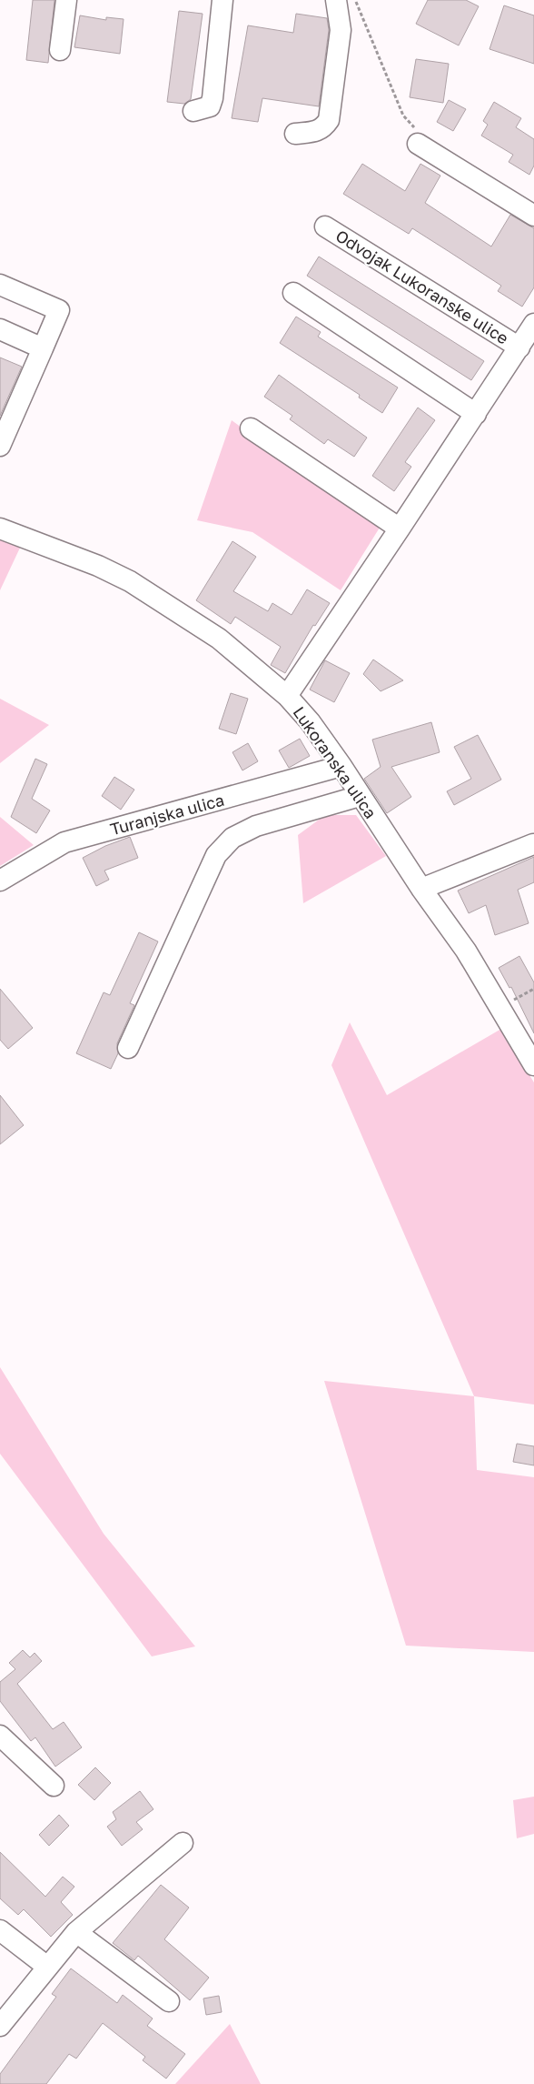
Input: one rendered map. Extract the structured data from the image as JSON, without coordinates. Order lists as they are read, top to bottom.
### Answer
{
  "streets": {
    "street": ["Odvojak Lukoranske ulice", "Lukoranska ulica", "Turanjska ulica"]
  },
  "crossings": [
    ["Odvojak Lukoranske ulice", "Lukoranska ulica"],
    ["Lukoranska ulica", "Turanjska ulica"]
  ]
}
